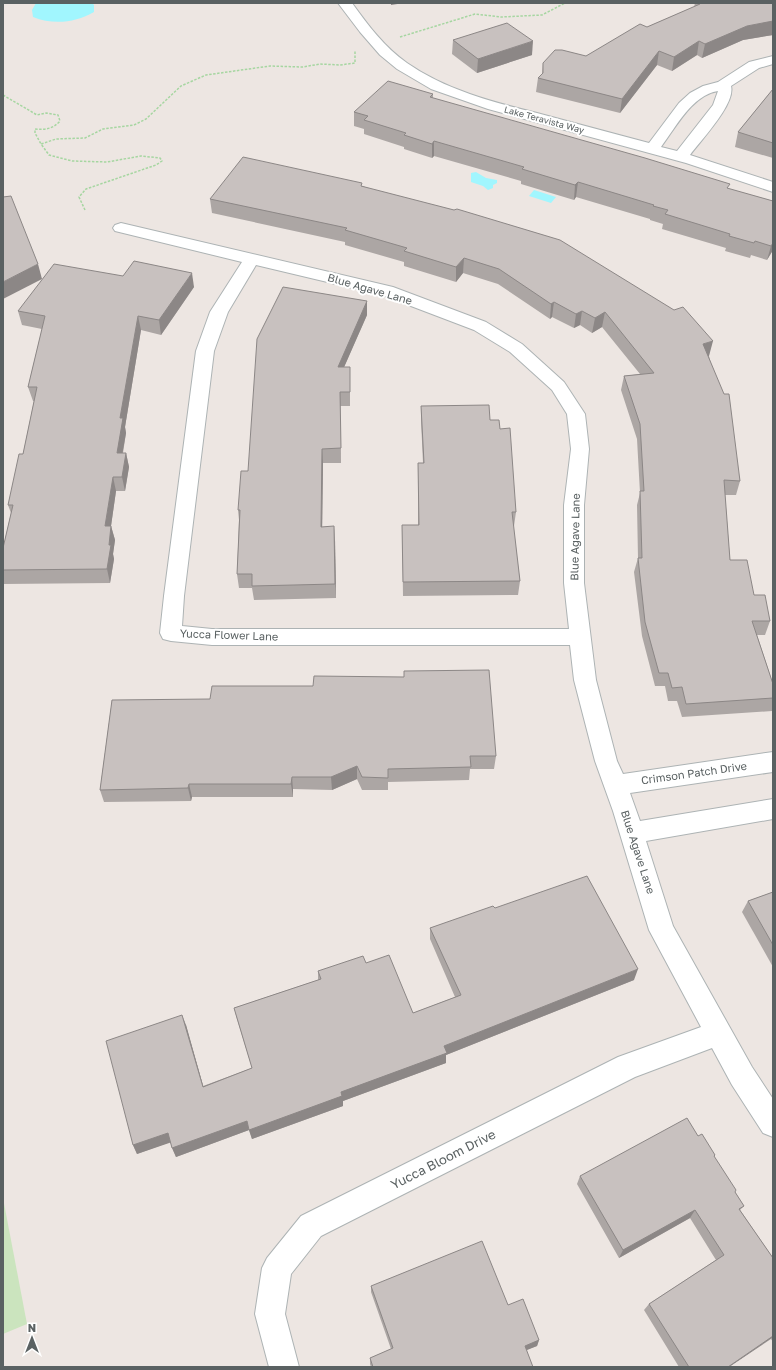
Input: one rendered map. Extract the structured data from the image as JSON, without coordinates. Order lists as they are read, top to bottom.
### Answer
{
  "streets": {
    "street": [
      "Lake Teravista Way",
      "Blue Agave Lane",
      "Yucca Flower Lane",
      "Crimson Patch Drive",
      "Yucca Bloom Drive"
    ]
  },
  "crossings": [
    ["Blue Agave Lane", "Yucca Flower Lane"],
    ["Blue Agave Lane", "Crimson Patch Drive"],
    ["Blue Agave Lane", "Yucca Bloom Drive"]
  ],
  "north": "top"
}
